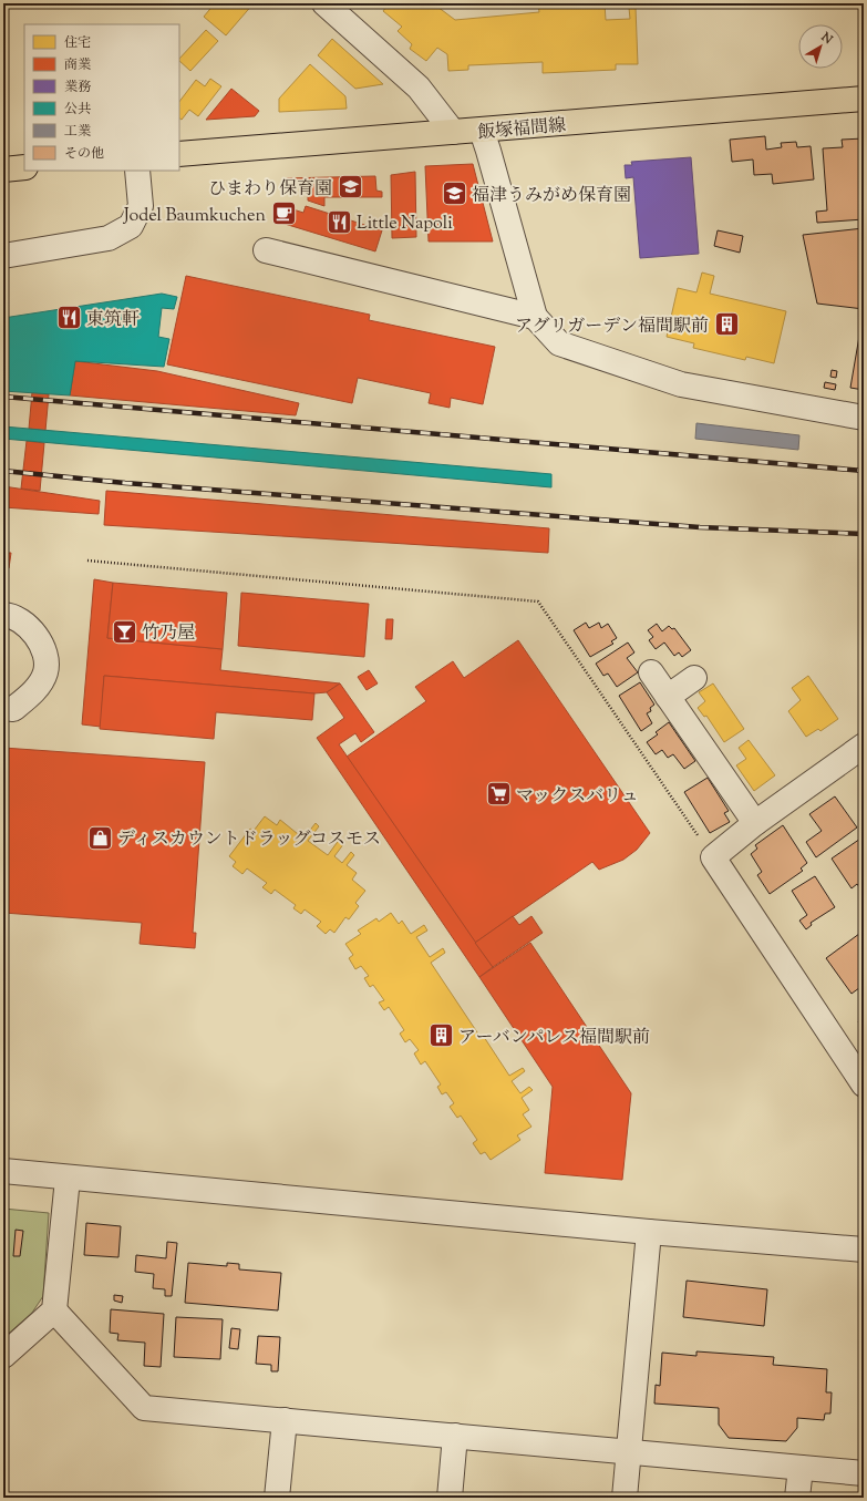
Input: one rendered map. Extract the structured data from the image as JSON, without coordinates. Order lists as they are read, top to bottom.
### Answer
{
  "streets": {
    "main road": ["飯塚福間線"]
  },
  "places": {
    "school or university": ["ひまわり保育園", "福津うみがめ保育園"],
    "cafe": ["Jodel Baumkuchen"],
    "restaurant": ["Little Napoli", "東筑軒"],
    "building": ["アグリガーデン福間駅前", "アーバンパレス福間駅前"],
    "bar": ["竹乃屋"],
    "supermarket": ["マックスバリュ"],
    "shop": ["ディスカウントドラッグコスモス"]
  },
  "legend": [
    "住宅",
    "商業",
    "業務",
    "公共",
    "工業",
    "その他"
  ],
  "north": "top right"
}
